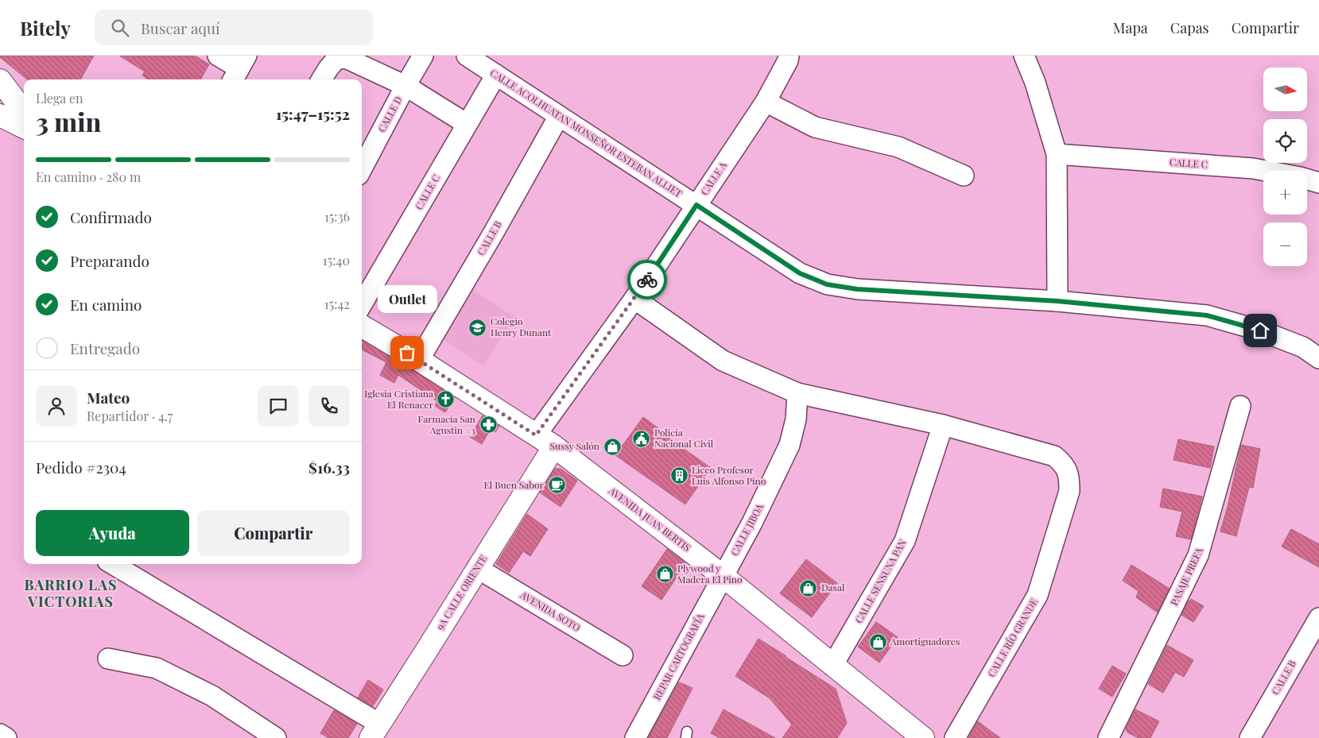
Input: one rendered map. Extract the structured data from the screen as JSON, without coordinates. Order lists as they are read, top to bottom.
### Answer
{
  "streets": {
    "main road": ["AVENIDA JUAN BERTIS", "9A CALLE ORIENTE"],
    "street": [
      "CALLE D",
      "CALLE ACOLHUATAN MONSEÑOR ESTEBAN ALLIET",
      "CALLE C",
      "CALLE A",
      "CALLE B",
      "CALLE JIBOA",
      "PASAJE PREFA",
      "CALLE SENSUNA PAN",
      "AVENIDA SOTO",
      "CALLE RÍO GRANDE",
      "REPAR CARTOGRAFÍA"
    ]
  },
  "crossings": [
    ["CALLE ACOLHUATAN MONSEÑOR ESTEBAN ALLIET", "CALLE C"],
    ["CALLE ACOLHUATAN MONSEÑOR ESTEBAN ALLIET", "CALLE A"],
    ["CALLE ACOLHUATAN MONSEÑOR ESTEBAN ALLIET", "CALLE B"],
    ["CALLE A", "AVENIDA JUAN BERTIS"],
    ["CALLE B", "AVENIDA JUAN BERTIS"],
    ["AVENIDA JUAN BERTIS", "CALLE JIBOA"],
    ["AVENIDA JUAN BERTIS", "CALLE SENSUNA PAN"],
    ["AVENIDA JUAN BERTIS", "9A CALLE ORIENTE"],
    ["AVENIDA JUAN BERTIS", "REPAR CARTOGRAFÍA"],
    ["CALLE JIBOA", "REPAR CARTOGRAFÍA"],
    ["CALLE SENSUNA PAN", "CALLE RÍO GRANDE"],
    ["9A CALLE ORIENTE", "AVENIDA SOTO"]
  ],
  "districts": ["BARRIO LAS VICTORIAS"],
  "places": {
    "school or university": ["Colegio Henry Dunant"],
    "other": ["Outlet"],
    "church": ["Iglesia Cristiana El Renacer"],
    "pharmacy": ["Farmacia San Agustin #3"],
    "public building": ["Policía Nacional Civil"],
    "shop": [
      "Sussy Salón",
      "Plywood y Madera El Pino",
      "Dasal",
      "Amortiguadores"
    ],
    "building": ["Liceo Profesor Luis Alfonso Pino"],
    "cafe": ["El Buen Sabor"]
  },
  "north": "right",
  "page": {
    "header": "Bitely",
    "search": "Buscar aquí",
    "nav": ["Mapa", "Capas", "Compartir"],
    "map_buttons": ["+", "−"],
    "heading": ["3 min", "Llega en", "15:47–15:52"],
    "panel": [
      "Mateo",
      "Repartidor · 4.7",
      "Pedido #2304",
      "$16.33"
    ],
    "bar": "En camino · 280 m",
    "list": [
      ["Confirmado", "15:36"],
      ["Preparando", "15:40"],
      ["En camino", "15:42"],
      "Entregado"
    ],
    "bubble": "Outlet",
    "buttons": ["Ayuda", "Compartir"]
  }
}
